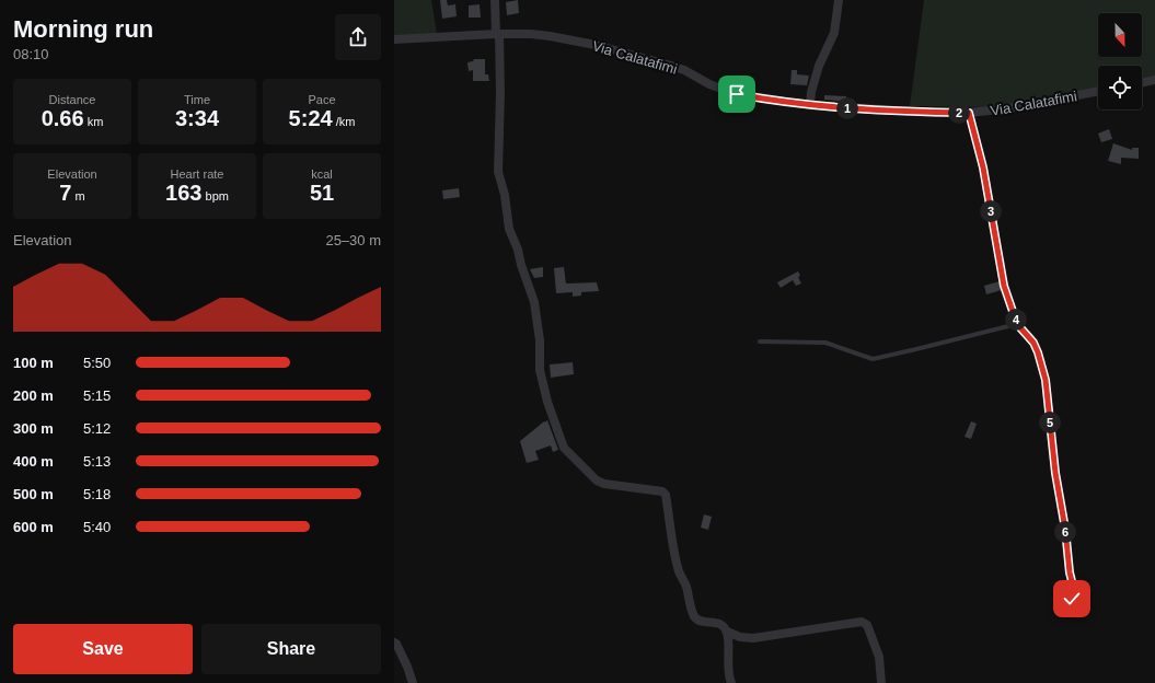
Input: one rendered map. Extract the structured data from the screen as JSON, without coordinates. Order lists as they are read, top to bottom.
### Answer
{
  "streets": {
    "street": ["Via Calatafimi"]
  },
  "north": "bottom",
  "page": {
    "heading": ["Morning run", "08:10"],
    "stats": [
      ["Distance", "0.66 km"],
      ["Time", "3:34"],
      ["Pace", "5:24 /km"],
      ["Elevation", "7 m"],
      ["Heart rate", "163 bpm"],
      ["kcal", "51"]
    ],
    "pins": [
      "1",
      "2",
      "3",
      "4",
      "5",
      "6"
    ],
    "chart": ["Elevation", "25–30 m"],
    "list": [
      {
        "name": "100 m",
        "note": "5:50"
      },
      {
        "name": "200 m",
        "note": "5:15"
      },
      {
        "name": "300 m",
        "note": "5:12"
      },
      {
        "name": "400 m",
        "note": "5:13"
      },
      {
        "name": "500 m",
        "note": "5:18"
      },
      {
        "name": "600 m",
        "note": "5:40"
      }
    ],
    "buttons": ["Save", "Share"]
  }
}
